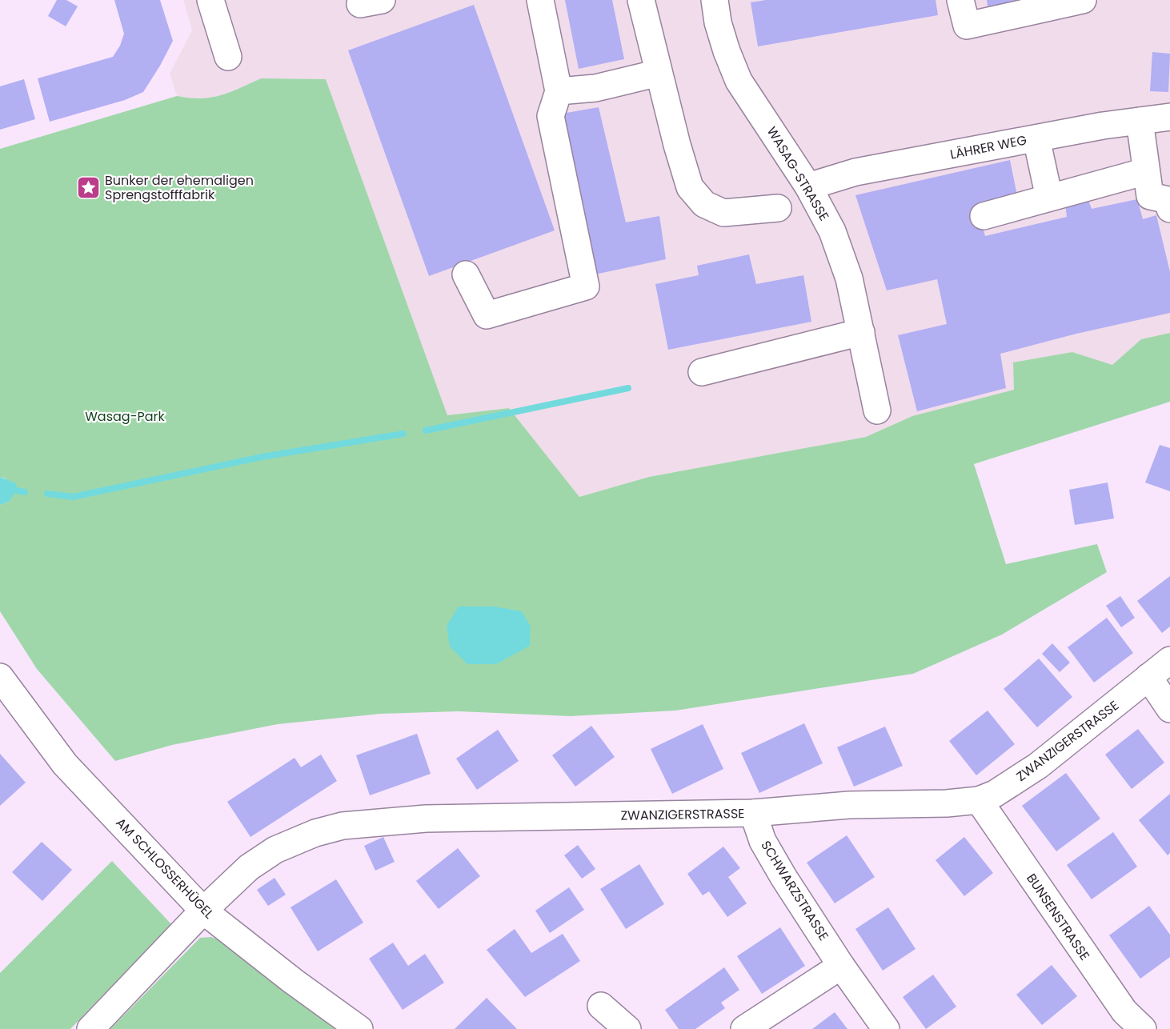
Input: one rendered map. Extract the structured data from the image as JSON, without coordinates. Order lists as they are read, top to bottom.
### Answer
{
  "streets": {
    "street": [
      "LÄHRER WEG",
      "WASAG-STRASSE",
      "ZWANZIGERSTRASSE",
      "AM SCHLOSSERHÜGEL",
      "SCHWARZSTRASSE",
      "BUNSENSTRASSE"
    ]
  },
  "crossings": [
    ["LÄHRER WEG", "WASAG-STRASSE"],
    ["ZWANZIGERSTRASSE", "AM SCHLOSSERHÜGEL"],
    ["ZWANZIGERSTRASSE", "SCHWARZSTRASSE"],
    ["ZWANZIGERSTRASSE", "BUNSENSTRASSE"]
  ],
  "parks": ["Wasag-Park"],
  "places": {
    "place": ["Bunker der ehemaligen Sprengstofffabrik"]
  }
}
